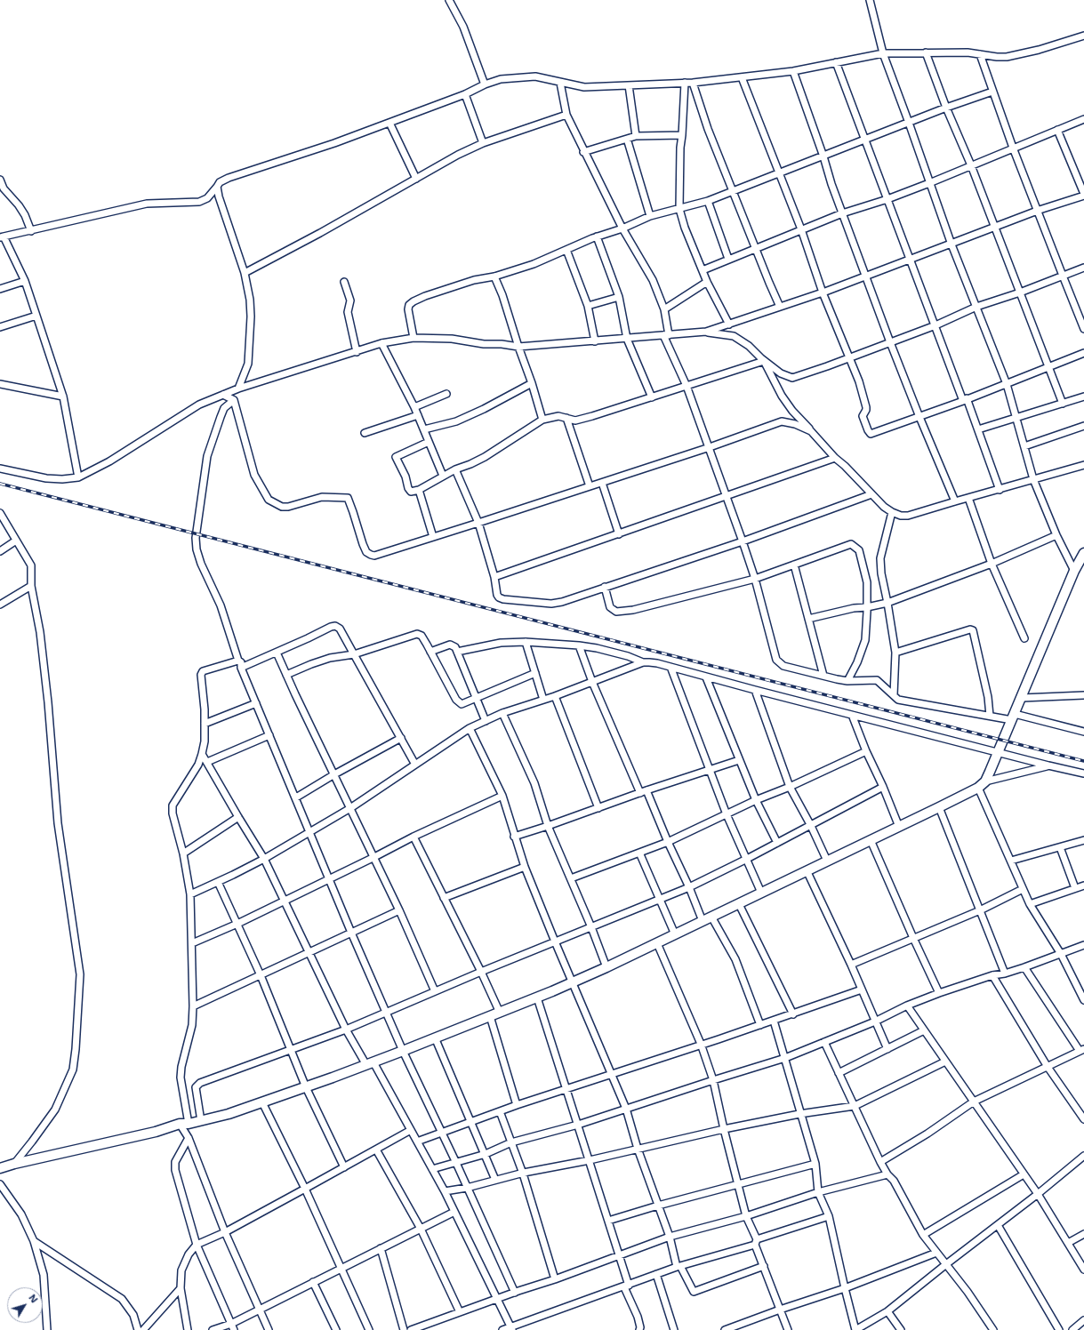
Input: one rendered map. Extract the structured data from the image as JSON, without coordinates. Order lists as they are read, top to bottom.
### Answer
{
  "north": "top right"
}
